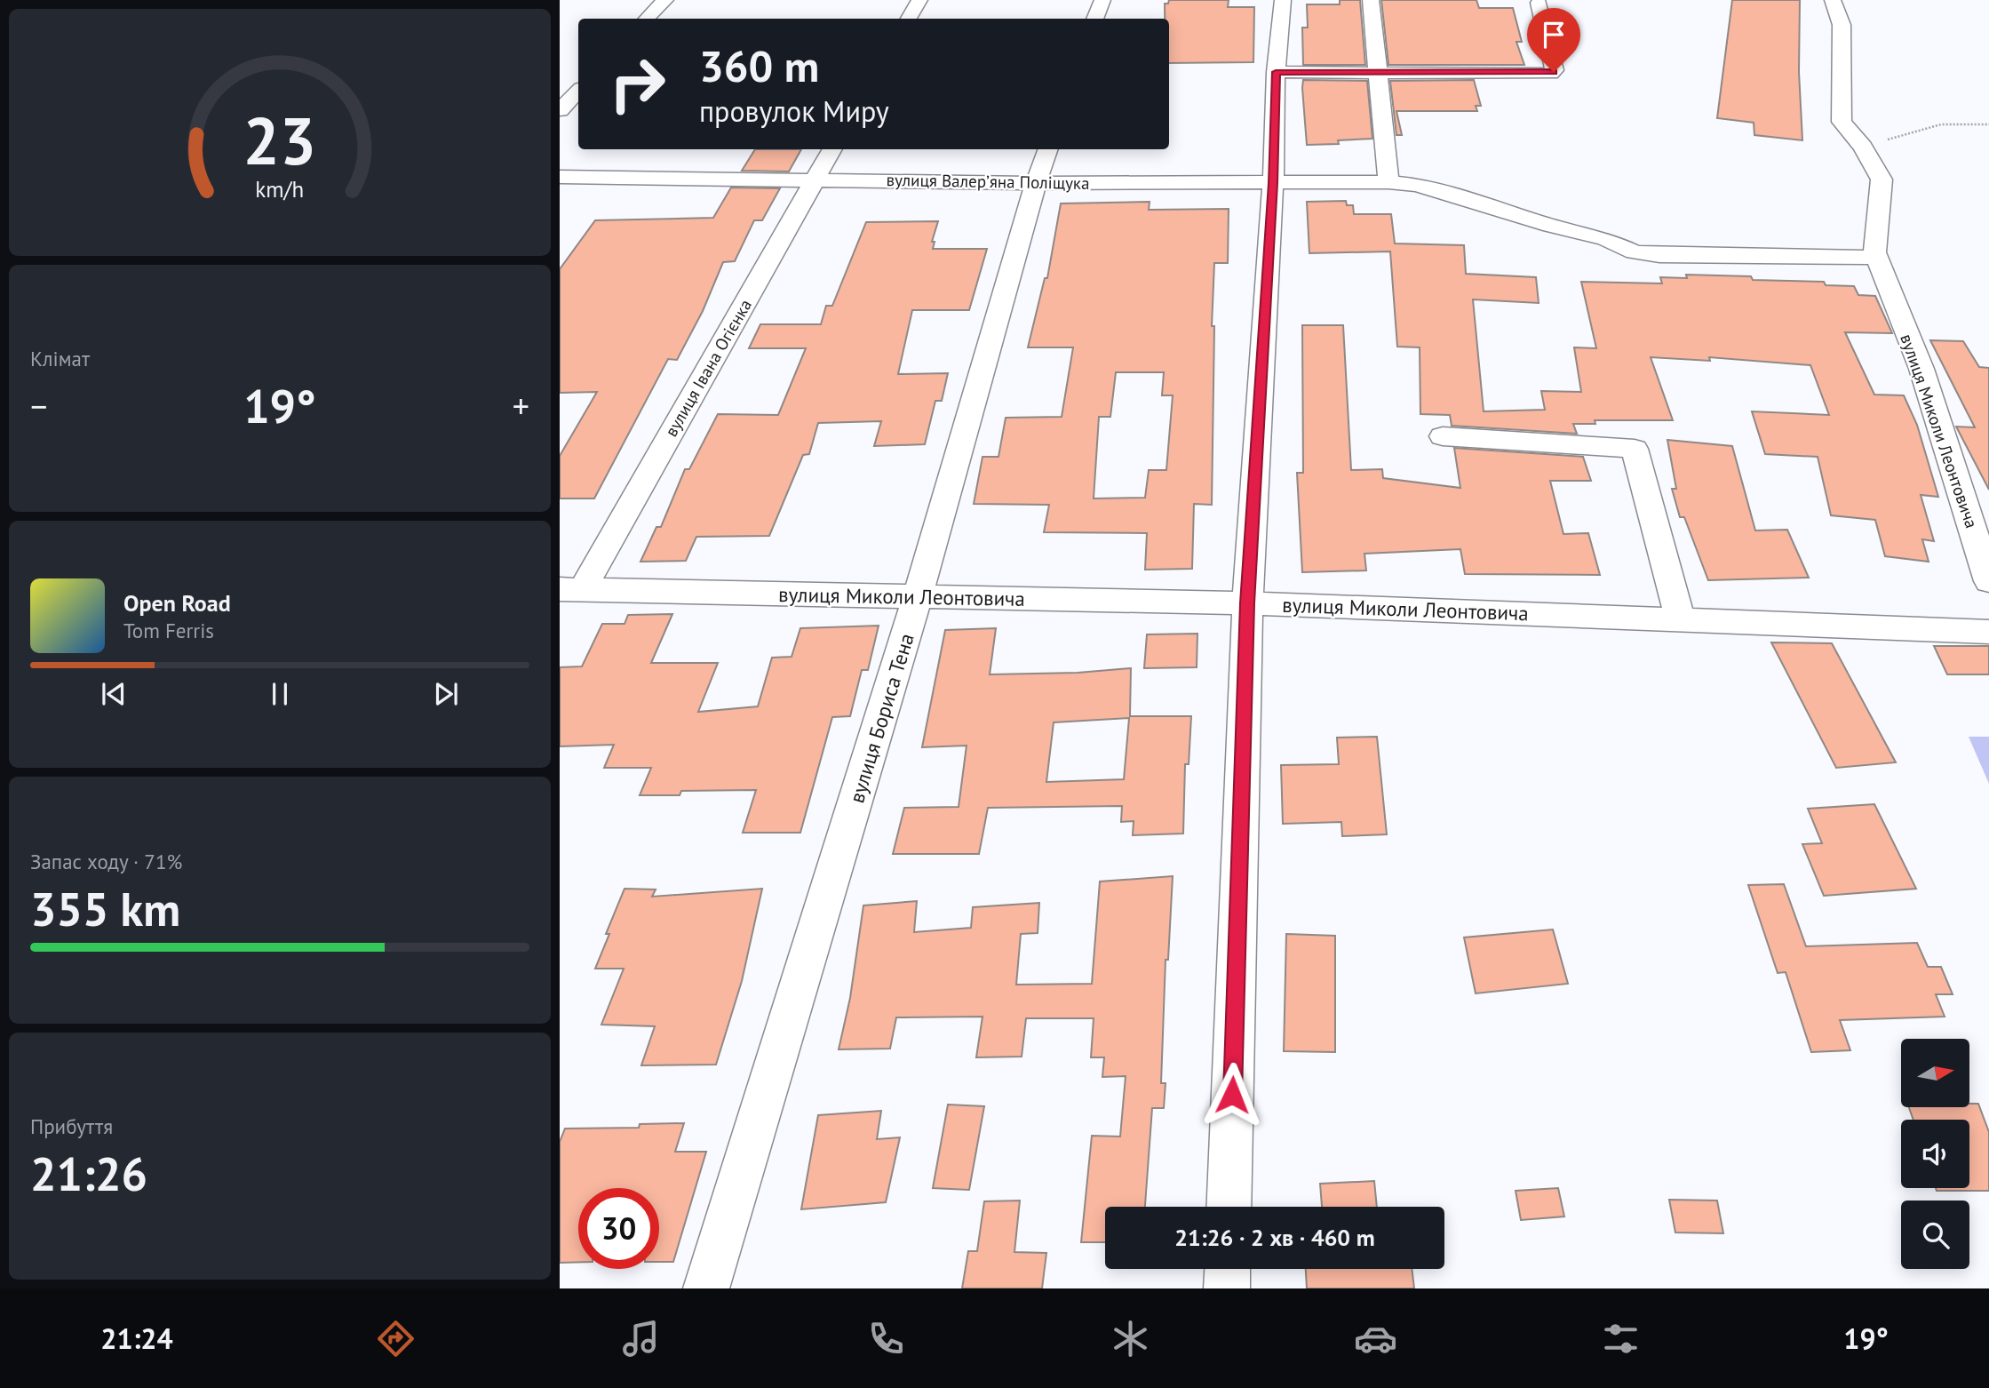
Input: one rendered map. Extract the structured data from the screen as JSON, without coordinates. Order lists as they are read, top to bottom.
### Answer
{
  "streets": {
    "street": [
      "вулиця Валерʼяна Поліщука",
      "вулиця Івана Огієнка",
      "вулиця Миколи Леонтовича",
      "вулиця Бориса Тена"
    ]
  },
  "crossings": [
    ["вулиця Валерʼяна Поліщука", "вулиця Івана Огієнка"],
    ["вулиця Валерʼяна Поліщука", "вулиця Миколи Леонтовича"],
    ["вулиця Валерʼяна Поліщука", "вулиця Бориса Тена"],
    ["вулиця Івана Огієнка", "вулиця Миколи Леонтовича"],
    ["вулиця Миколи Леонтовича", "вулиця Бориса Тена"]
  ],
  "north": "right",
  "page": {
    "turn": ["360 m", "провулок Миру"],
    "tile": [
      "Клімат",
      ["Запас ходу · 71%", "355 km"],
      ["Прибуття", "21:26"]
    ],
    "heat": ["−", "19°", "+"],
    "song": ["Open Road", "Tom Ferris"],
    "limit": "30",
    "trip": "21:26 · 2 хв · 460 m",
    "tabs": ["21:24", "19°"],
    "gauge": ["23", "km/h"]
  }
}
